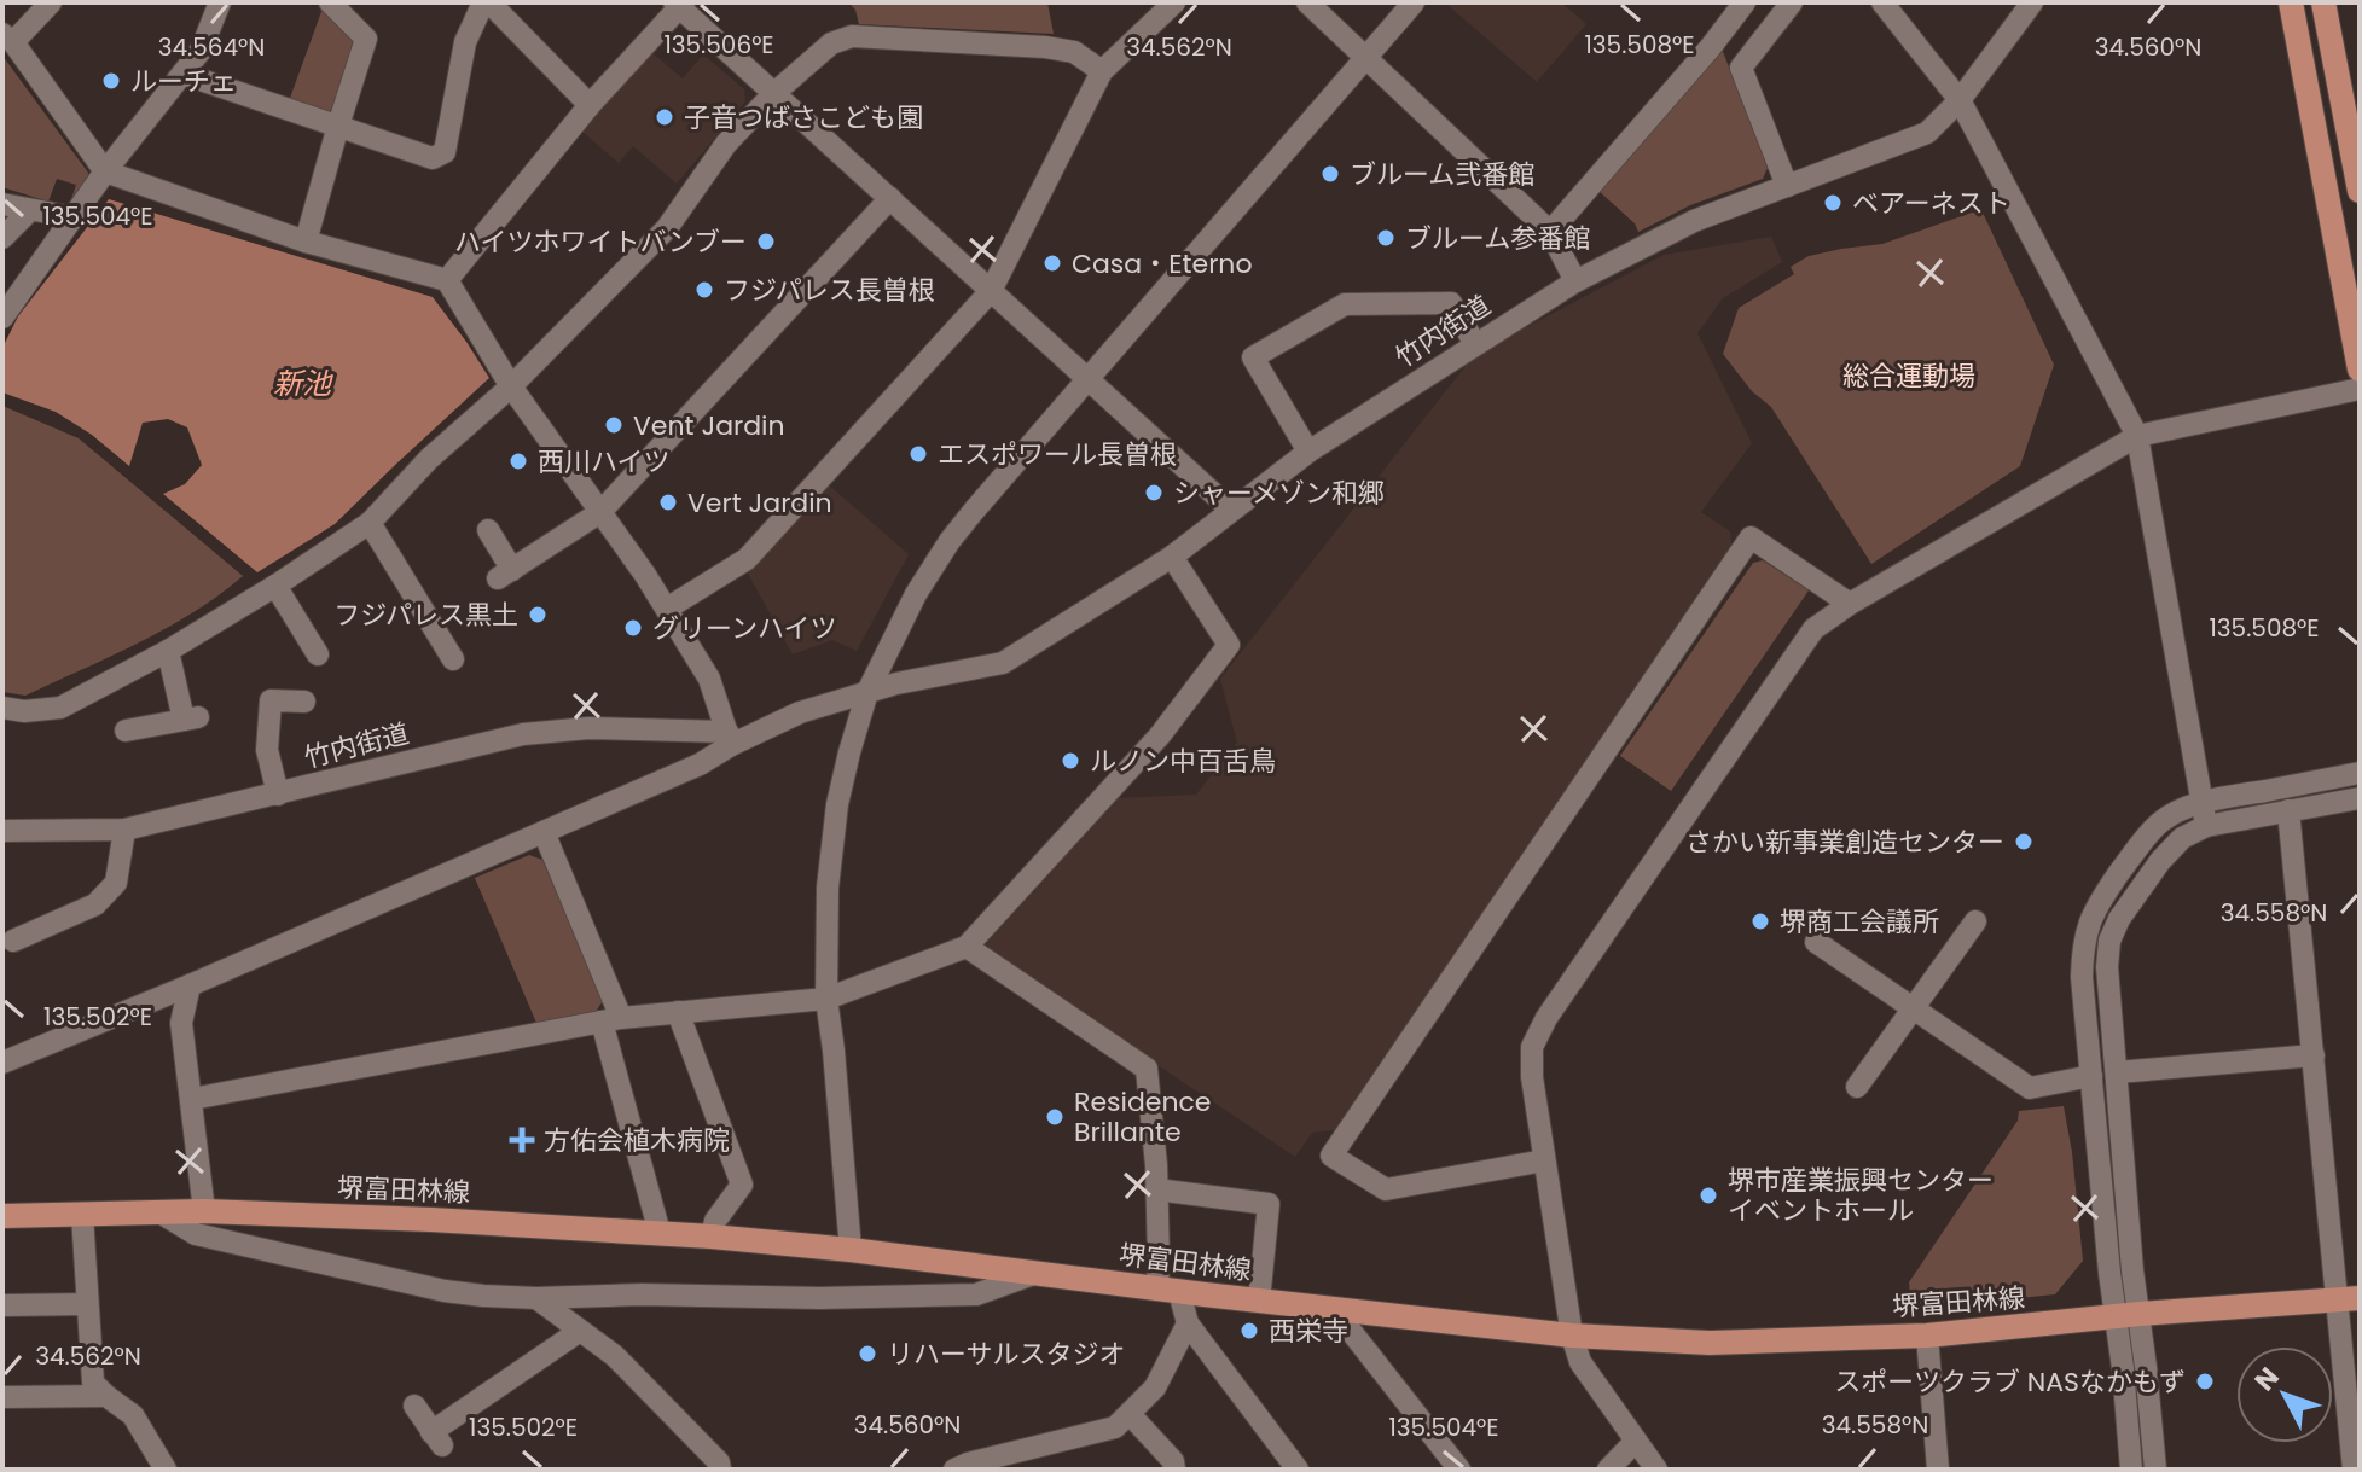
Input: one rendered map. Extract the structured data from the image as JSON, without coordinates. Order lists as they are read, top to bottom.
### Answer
{
  "streets": {
    "main road": ["堺富田林線"],
    "street": ["竹内街道"]
  },
  "water": ["新池"],
  "parks": ["総合運動場"],
  "places": {
    "other": [
      "ルーチェ",
      "子音つばさこども園",
      "ブルーム弐番館",
      "ベアーネスト",
      "ブルーム参番館",
      "ハイツホワイトバンブー",
      "Casa・Eterno",
      "フジパレス長曽根",
      "Vent Jardin",
      "エスポワール長曽根",
      "西川ハイツ",
      "シャーメゾン和郷",
      "Vert Jardin",
      "フジパレス黒土",
      "グリーンハイツ",
      "ルノン中百舌鳥",
      "さかい新事業創造センター",
      "堺商工会議所",
      "Residence Brillante",
      "堺市産業振興センター イベントホール",
      "西栄寺",
      "リハーサルスタジオ",
      "スポーツクラブ NASなかもず"
    ],
    "health": ["方佑会植木病院"]
  },
  "north": "top left",
  "coordinates": [
    "135.506°E",
    "135.508°E",
    "34.564°N",
    "34.562°N",
    "34.560°N",
    "135.504°E",
    "34.558°N",
    "135.502°E"
  ]
}
